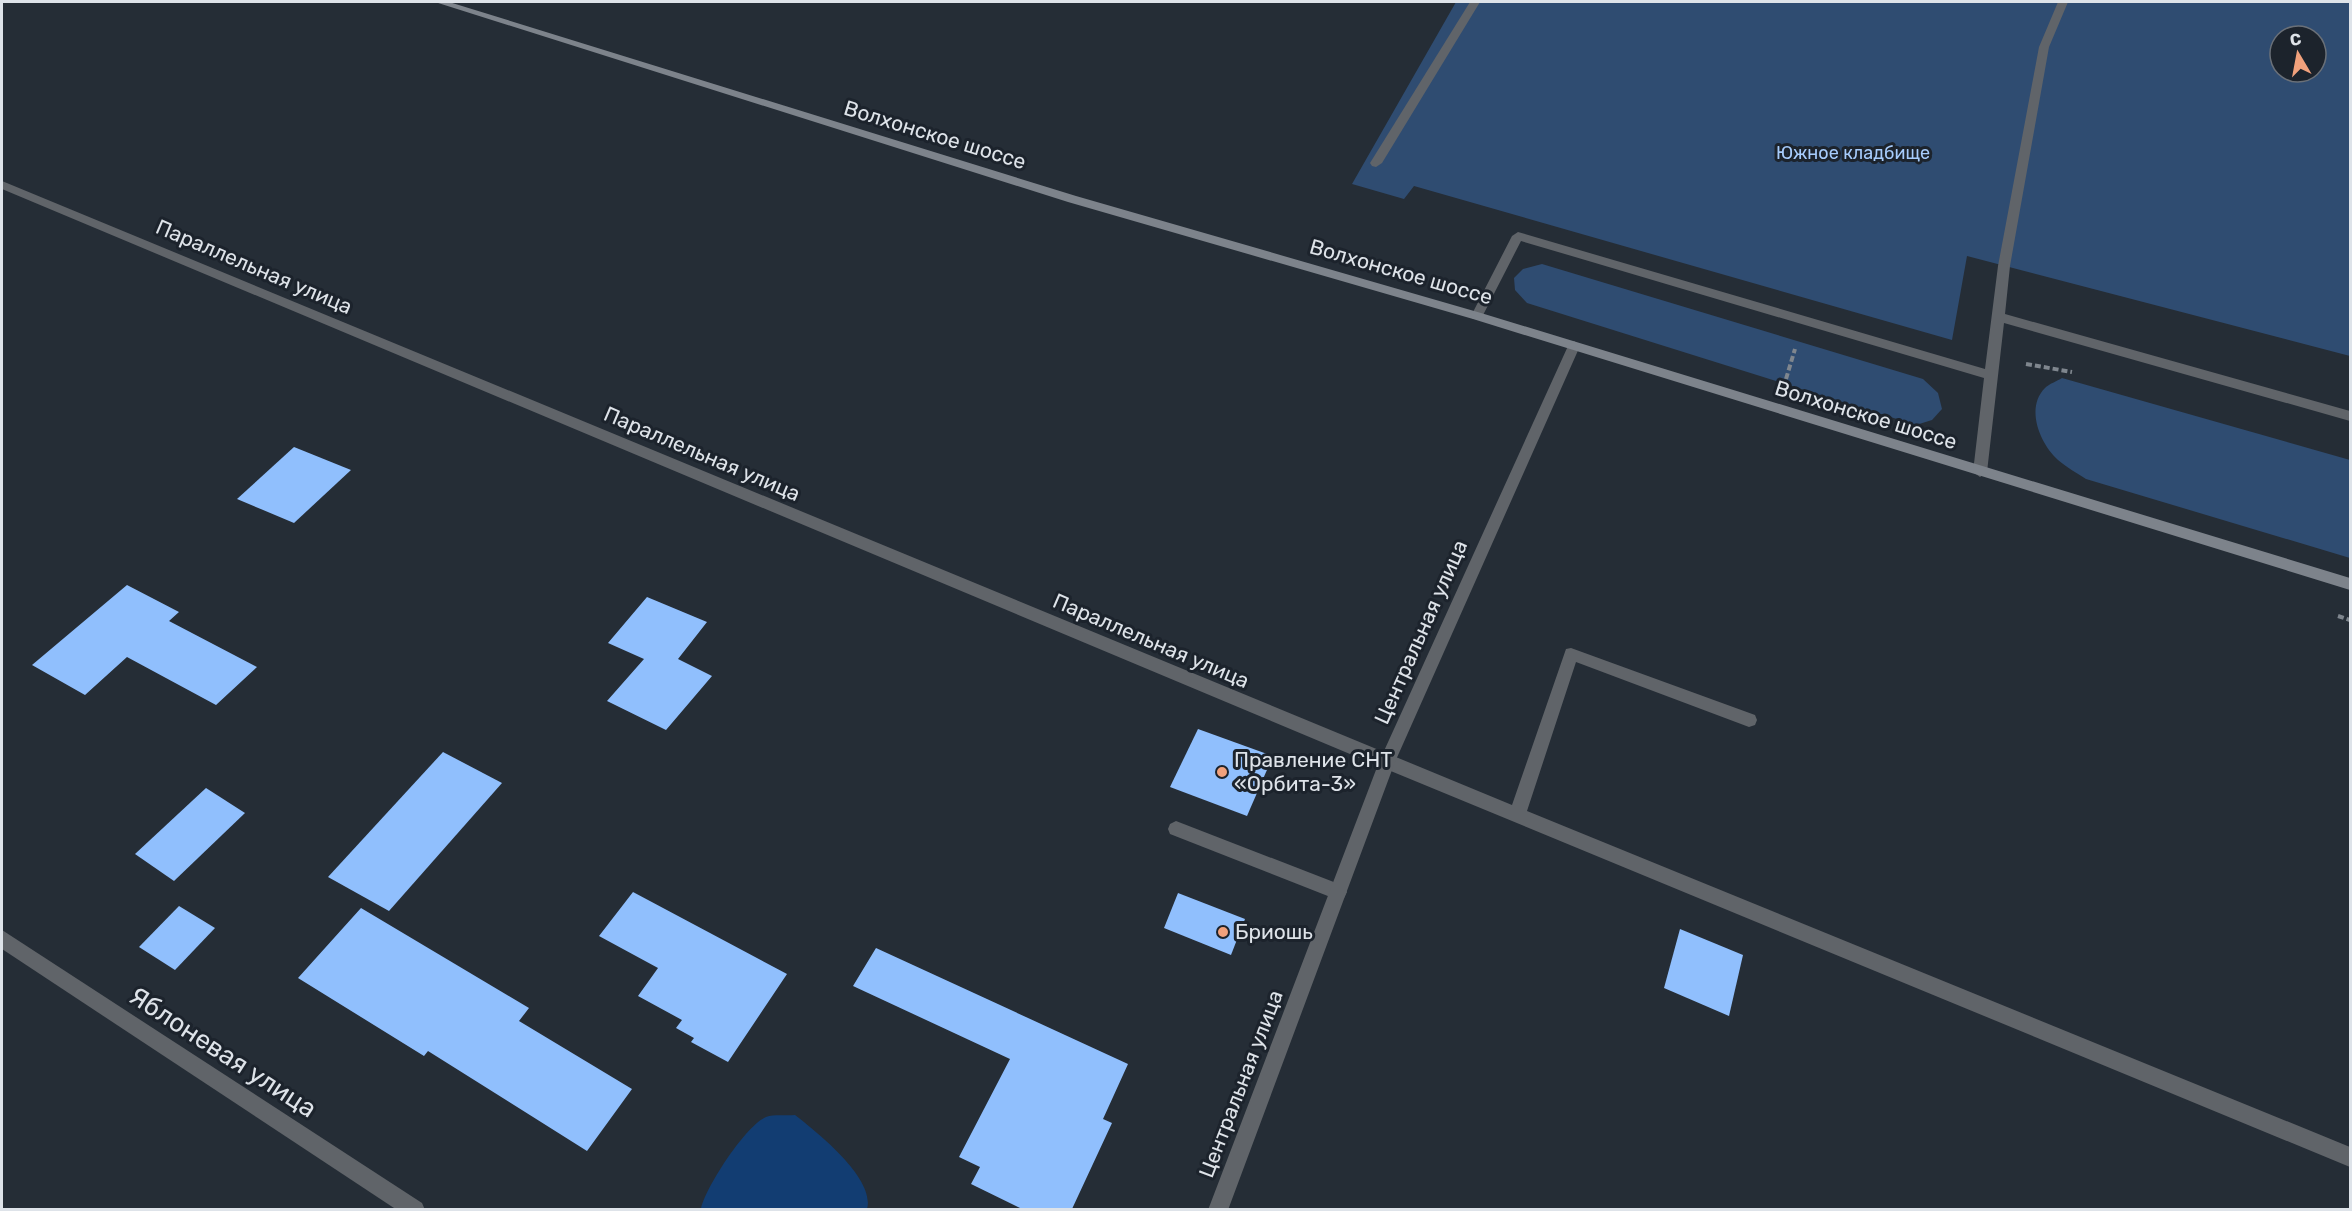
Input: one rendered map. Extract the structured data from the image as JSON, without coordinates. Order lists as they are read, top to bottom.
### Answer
{
  "streets": {
    "main road": ["Волхонское шоссе"],
    "street": ["Параллельная улица", "Центральная улица", "Яблоневая улица"]
  },
  "crossings": [
    ["Волхонское шоссе", "Центральная улица"],
    ["Параллельная улица", "Центральная улица"]
  ],
  "parks": ["Южное кладбище"],
  "places": ["Правление СНТ «Орбита-3»", "Бриошь"],
  "north": "top"
}
